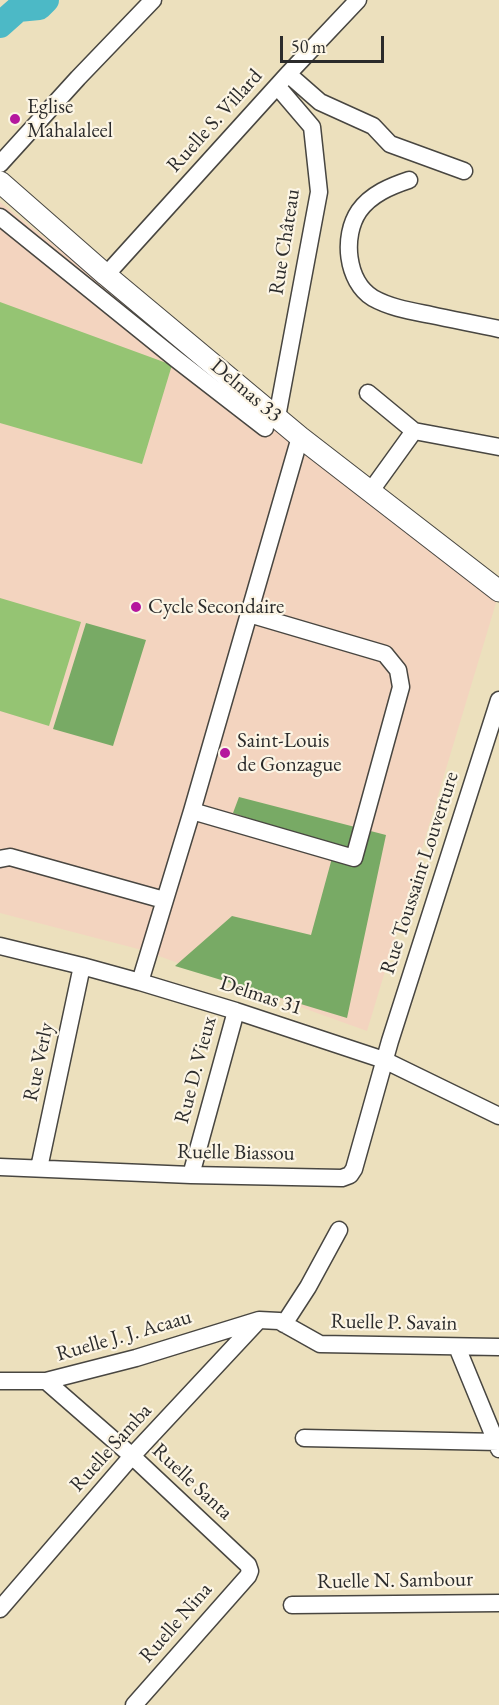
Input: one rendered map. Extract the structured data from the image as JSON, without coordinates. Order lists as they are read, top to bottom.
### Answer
{
  "streets": {
    "main road": ["Delmas 33"],
    "street": [
      "Ruelle S. Villard",
      "Rue Château",
      "Rue Toussaint Louverture",
      "Delmas 31",
      "Rue Verly",
      "Rue D. Vieux",
      "Ruelle Biassou",
      "Ruelle P. Savain",
      "Ruelle J. J. Acaau",
      "Ruelle Samba",
      "Ruelle Santa",
      "Ruelle N. Sambour",
      "Ruelle Nina"
    ]
  },
  "crossings": [
    ["Ruelle S. Villard", "Rue Château"],
    ["Ruelle S. Villard", "Delmas 33"],
    ["Rue Château", "Delmas 33"],
    ["Rue Toussaint Louverture", "Delmas 31"],
    ["Rue Toussaint Louverture", "Ruelle Biassou"],
    ["Delmas 31", "Rue Verly"],
    ["Delmas 31", "Rue D. Vieux"],
    ["Delmas 31", "Ruelle Biassou"],
    ["Rue Verly", "Ruelle Biassou"],
    ["Rue D. Vieux", "Ruelle Biassou"],
    ["Ruelle P. Savain", "Ruelle J. J. Acaau"],
    ["Ruelle P. Savain", "Ruelle Samba"],
    ["Ruelle J. J. Acaau", "Ruelle Samba"],
    ["Ruelle J. J. Acaau", "Ruelle Santa"],
    ["Ruelle Samba", "Ruelle Santa"],
    ["Ruelle Santa", "Ruelle Nina"]
  ],
  "places": ["Eglise Mahalaleel", "Cycle Secondaire", "Saint-Louis de Gonzague"],
  "scale_bar": "50 m"
}
